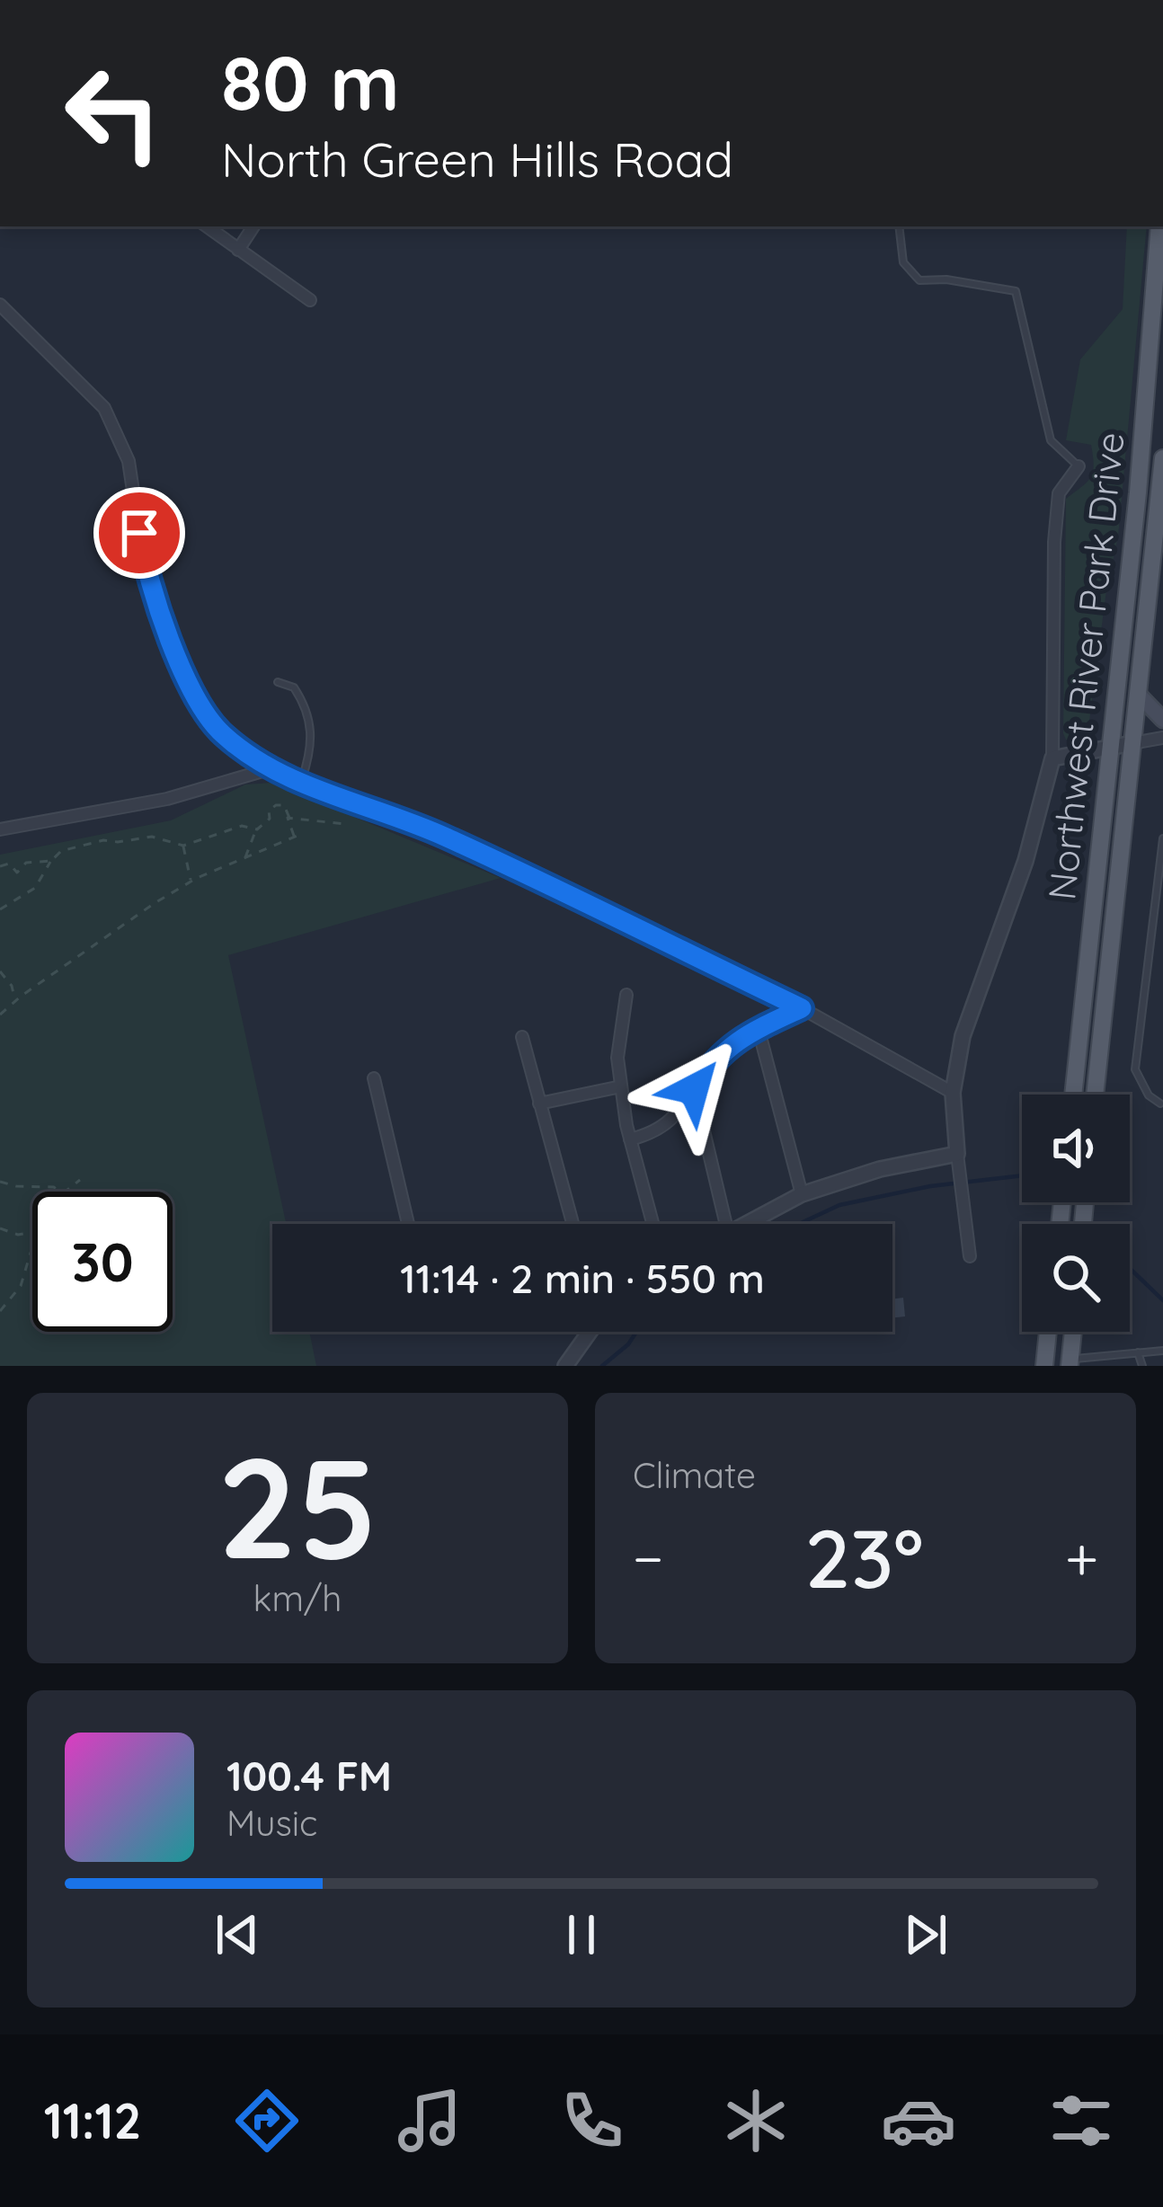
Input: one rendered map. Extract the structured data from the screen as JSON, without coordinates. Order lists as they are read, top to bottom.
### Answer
{
  "streets": {
    "main road": ["Northwest River Park Drive"]
  },
  "page": {
    "turn": ["80 m", "North Green Hills Road"],
    "limit": "30",
    "trip": "11:14 · 2 min · 550 m",
    "tile": [
      ["25", "km/h"],
      "Climate"
    ],
    "heat": ["−", "23°", "+"],
    "song": ["100.4 FM", "Music"],
    "tabs": "11:12"
  }
}
